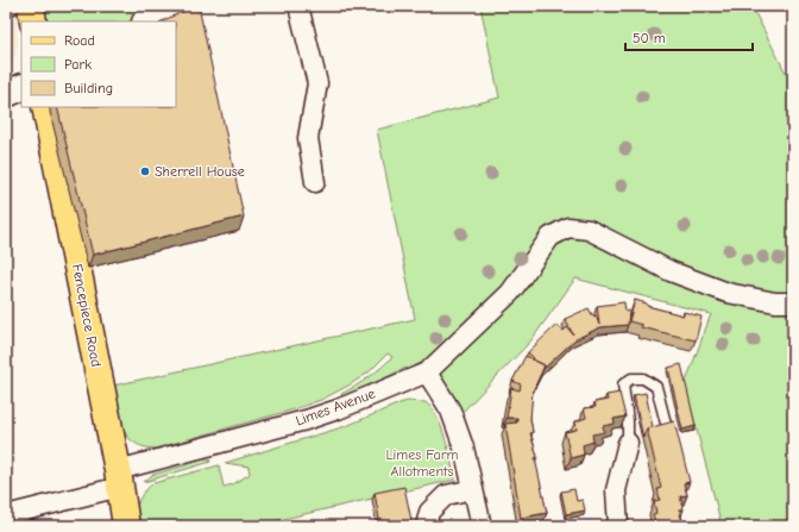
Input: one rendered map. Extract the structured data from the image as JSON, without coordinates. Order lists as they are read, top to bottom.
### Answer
{
  "streets": {
    "main road": ["Fencepiece Road"],
    "street": ["Limes Avenue"]
  },
  "crossings": [
    ["Fencepiece Road", "Limes Avenue"]
  ],
  "parks": ["Limes Farm Allotments"],
  "places": ["Sherrell House"],
  "legend": ["Road", "Park", "Building"],
  "scale_bar": "50 m"
}
